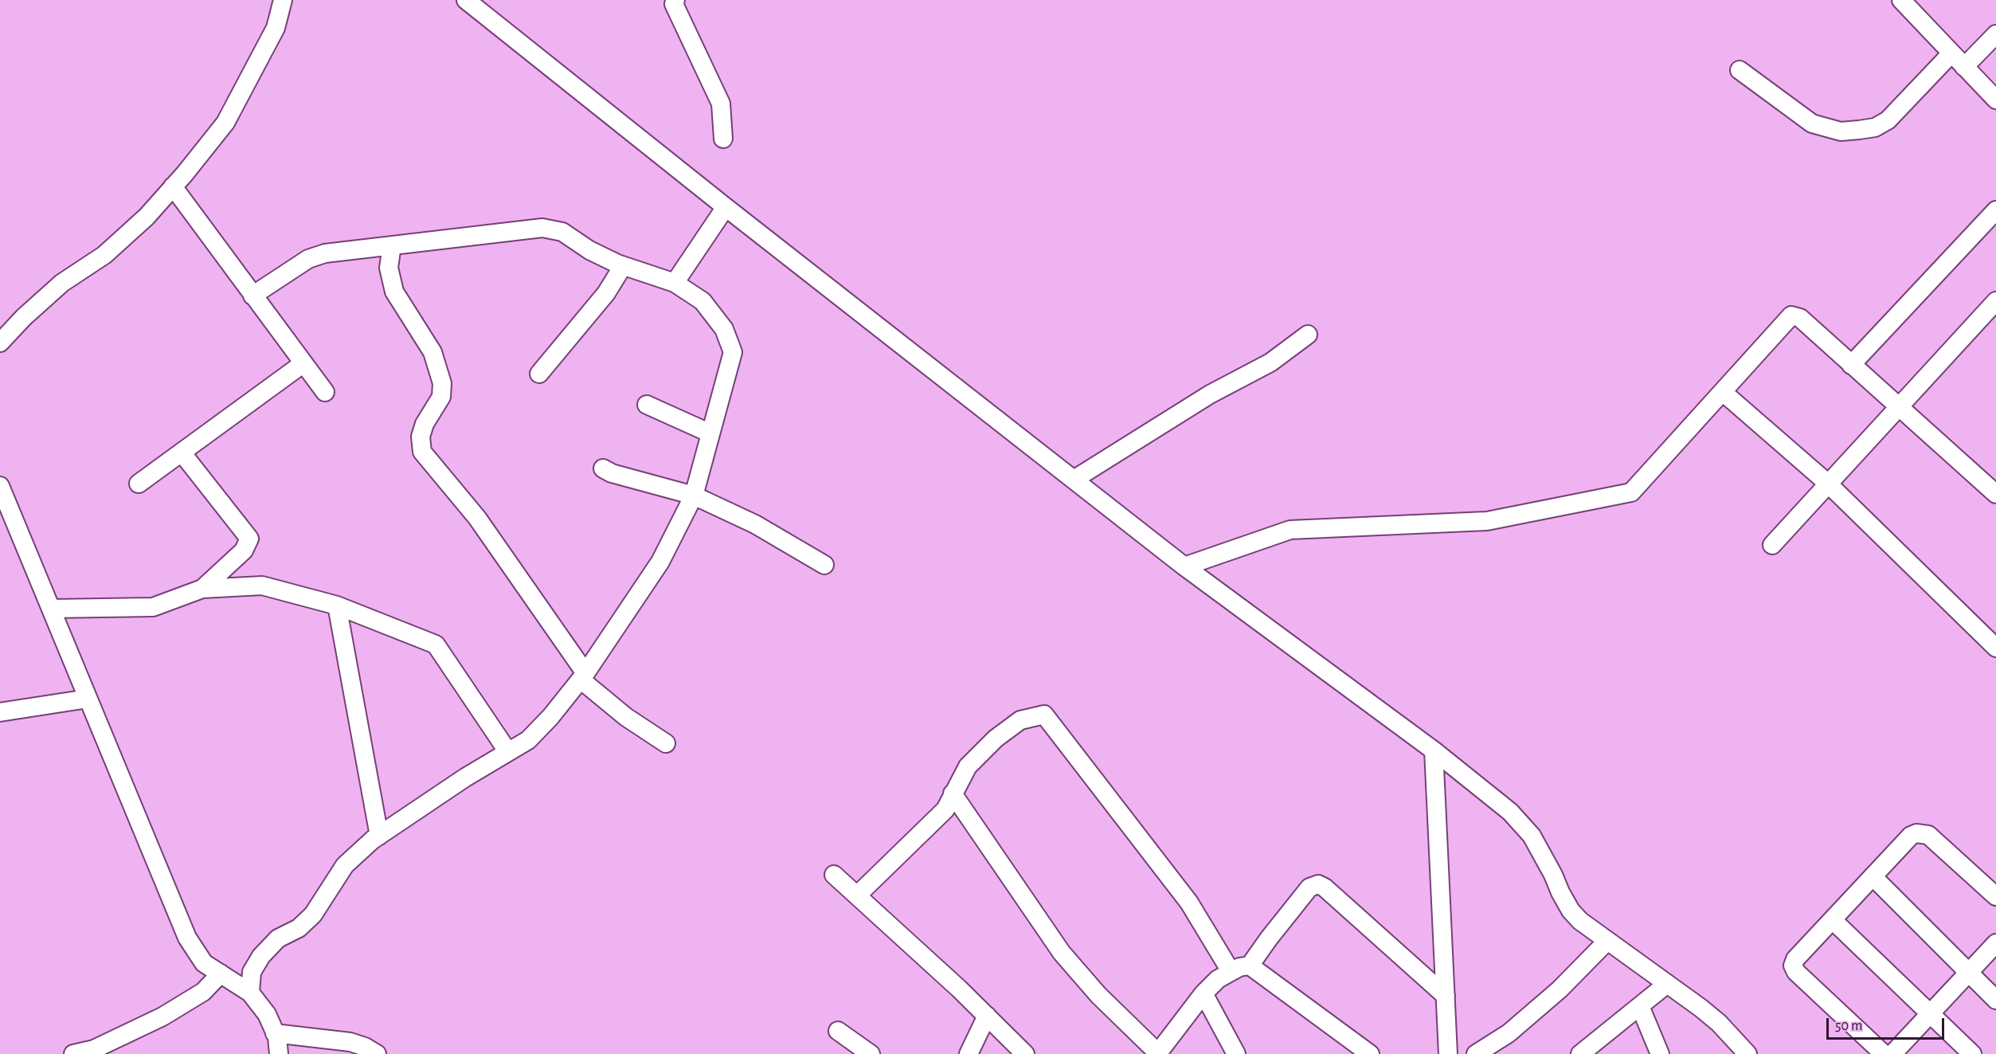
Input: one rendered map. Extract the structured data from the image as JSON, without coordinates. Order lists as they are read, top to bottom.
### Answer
{
  "scale_bar": "50 m"
}
